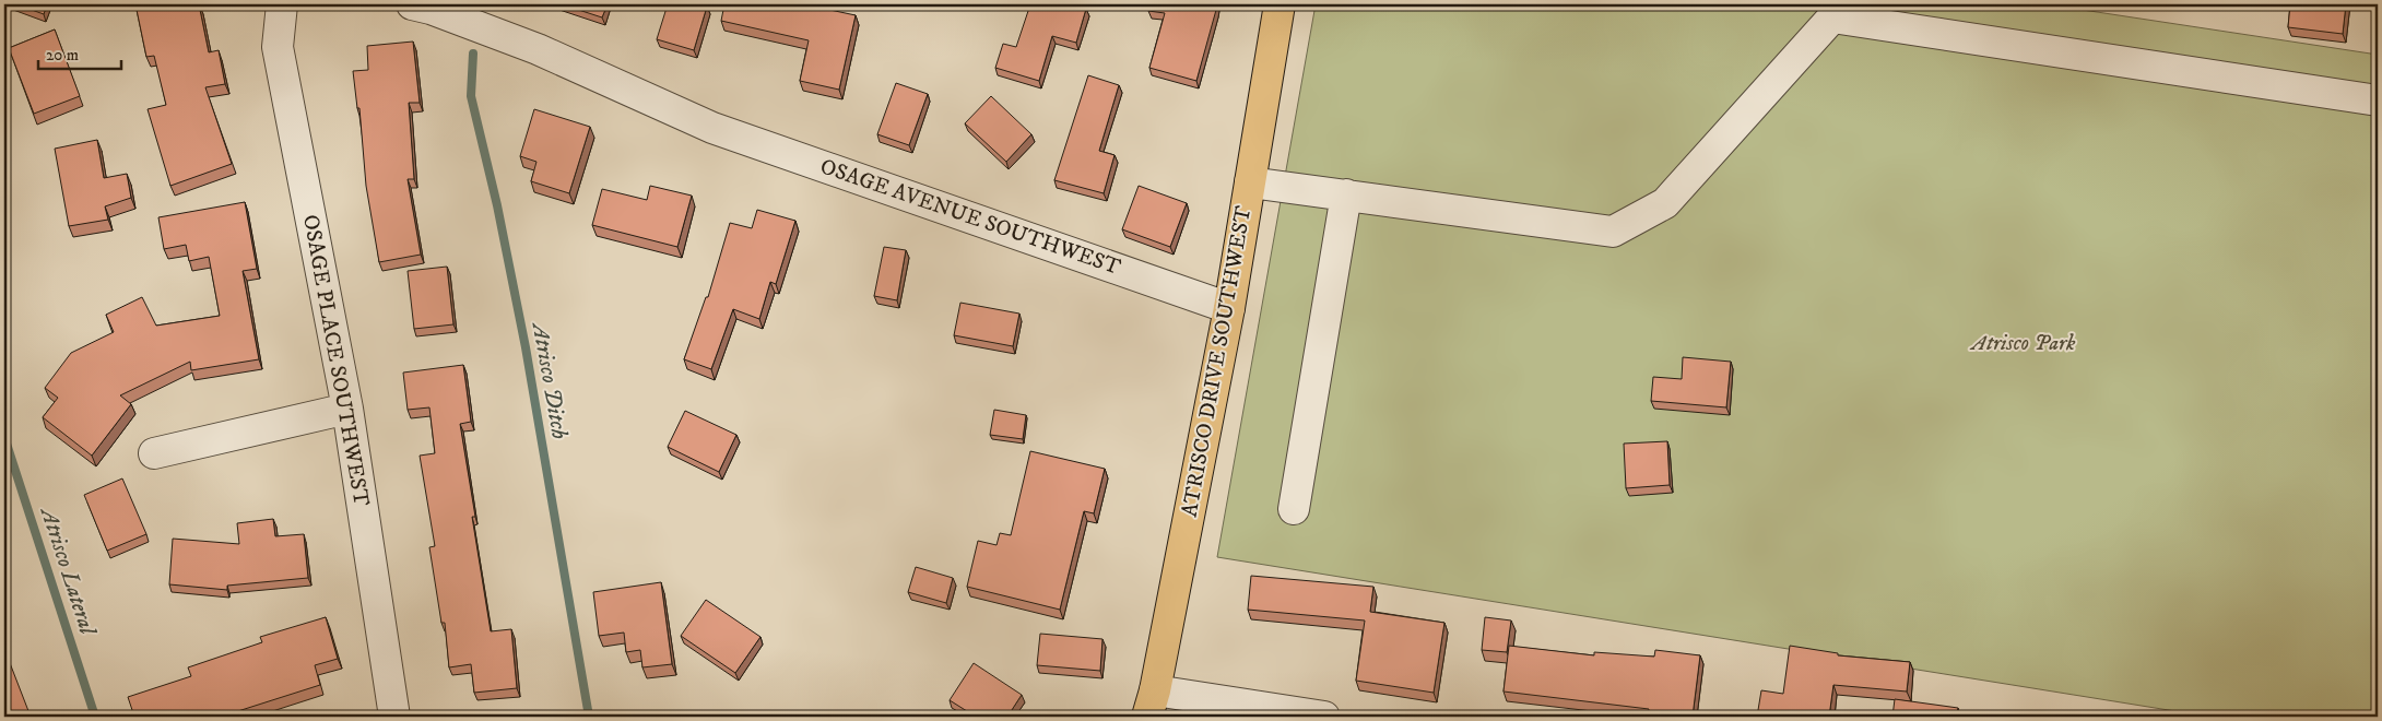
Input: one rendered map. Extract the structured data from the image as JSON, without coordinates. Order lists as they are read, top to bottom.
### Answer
{
  "streets": {
    "main road": ["ATRISCO DRIVE SOUTHWEST"],
    "street": ["OSAGE AVENUE SOUTHWEST", "OSAGE PLACE SOUTHWEST"]
  },
  "crossings": [
    ["OSAGE AVENUE SOUTHWEST", "ATRISCO DRIVE SOUTHWEST"]
  ],
  "water": ["Atrisco Ditch", "Atrisco Lateral"],
  "parks": ["Atrisco Park"],
  "scale_bar": "20 m"
}
